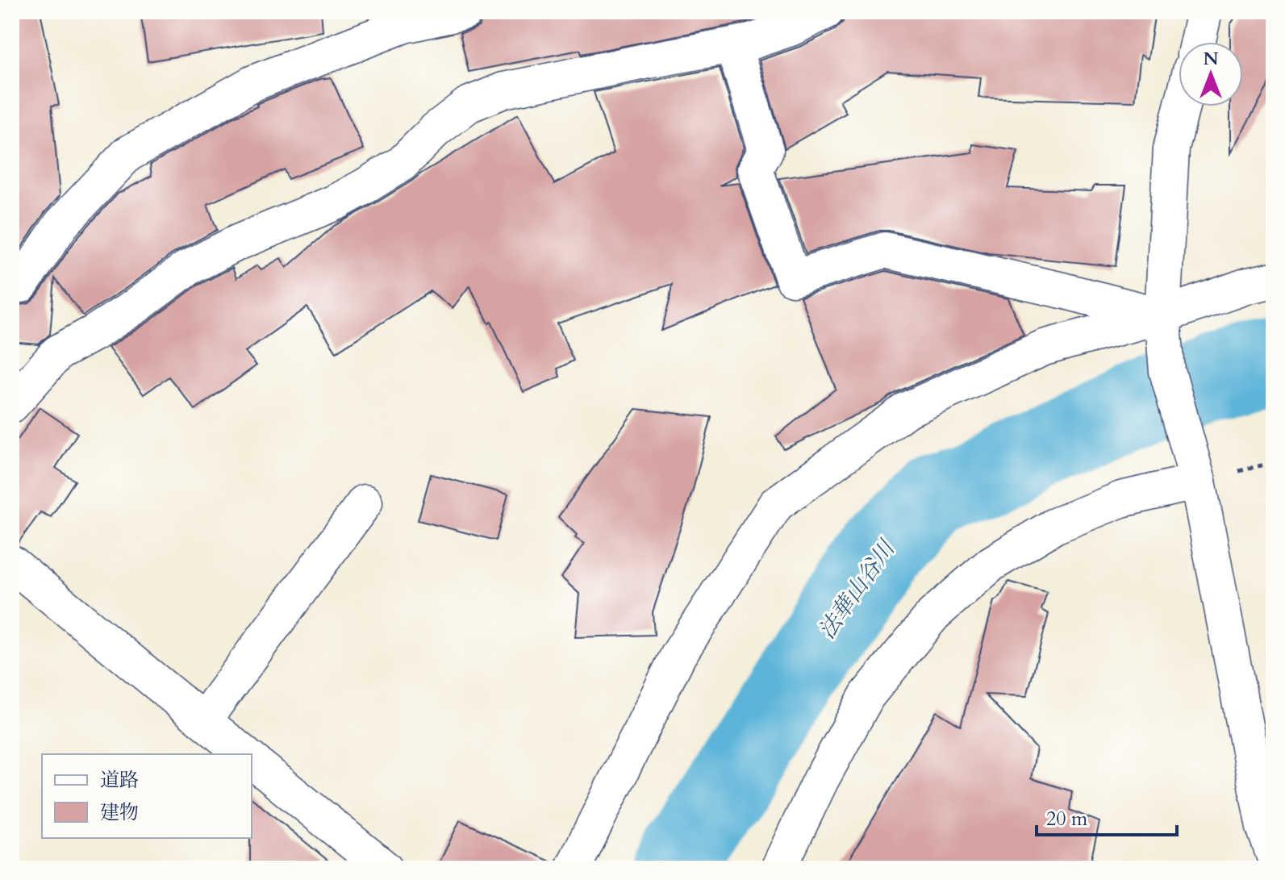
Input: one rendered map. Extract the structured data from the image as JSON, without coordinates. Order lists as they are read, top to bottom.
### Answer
{
  "water": ["法華山谷川"],
  "legend": ["道路", "建物"],
  "scale_bar": "20 m",
  "north": "top"
}
